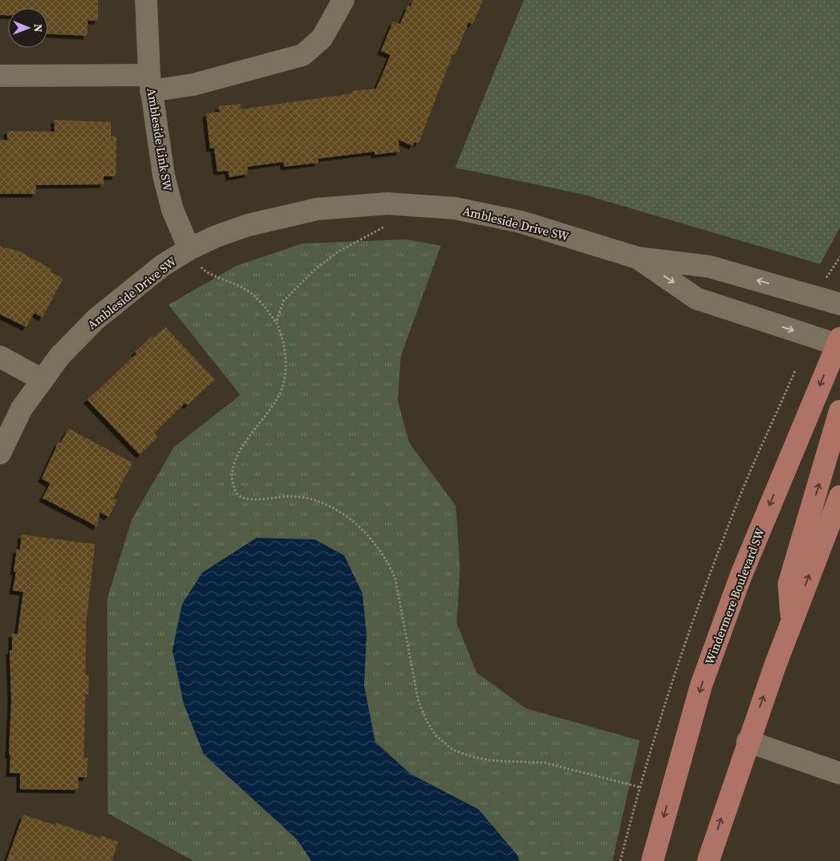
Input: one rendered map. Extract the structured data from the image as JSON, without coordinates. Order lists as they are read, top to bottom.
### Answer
{
  "streets": {
    "main road": ["Windermere Boulevard SW"],
    "street": ["Ambleside Link SW", "Ambleside Drive SW"]
  },
  "crossings": [
    ["Ambleside Link SW", "Ambleside Drive SW"],
    ["Ambleside Drive SW", "Windermere Boulevard SW"]
  ],
  "north": "right"
}
